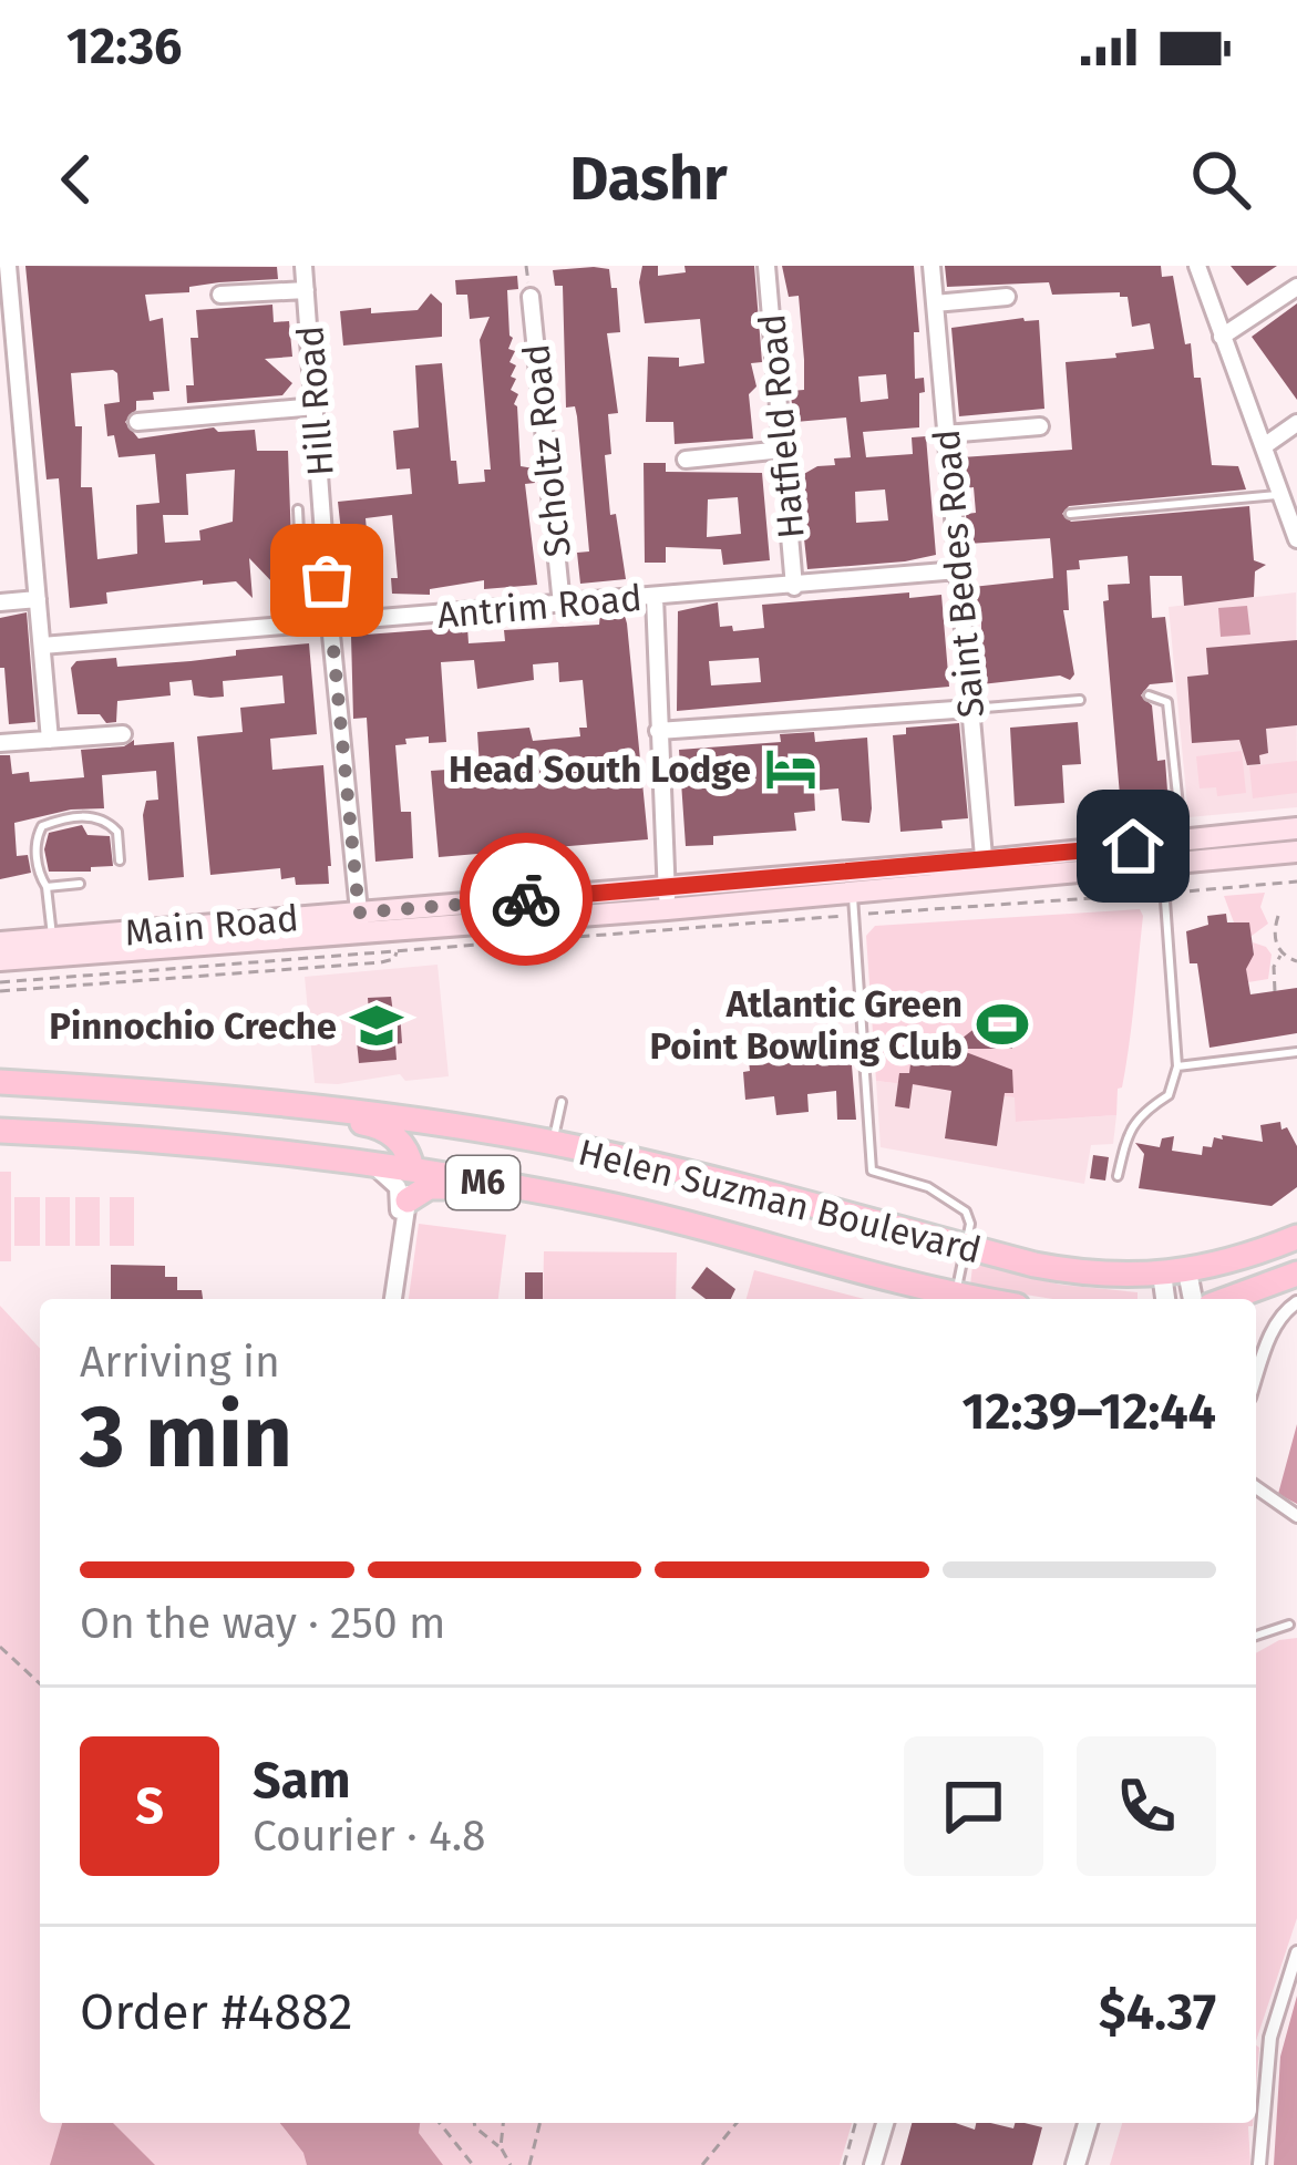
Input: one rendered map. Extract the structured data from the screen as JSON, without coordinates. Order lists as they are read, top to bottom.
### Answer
{
  "streets": {
    "main road": ["Main Road", "M6", "Helen Suzman Boulevard"],
    "street": [
      "Hill Road",
      "Hatfield Road",
      "Scholtz Road",
      "Saint Bedes Road",
      "Antrim Road"
    ]
  },
  "crossings": [
    ["Hill Road", "Antrim Road"],
    ["Hill Road", "Main Road"],
    ["Hatfield Road", "Antrim Road"],
    ["Scholtz Road", "Antrim Road"],
    ["Saint Bedes Road", "Antrim Road"],
    ["Saint Bedes Road", "Main Road"],
    ["M6", "Helen Suzman Boulevard"]
  ],
  "places": {
    "hotel": ["Head South Lodge"],
    "sports": ["Atlantic Green Point Bowling Club"],
    "school or university": ["Pinnochio Creche"]
  },
  "page": {
    "status": "12:36",
    "header": "Dashr",
    "heading": ["3 min", "Arriving in", "12:39–12:44"],
    "panel": [
      "Sam",
      "Courier · 4.8",
      "Order #4882",
      "$4.37"
    ],
    "bar": "On the way · 250 m",
    "round": "S"
  }
}
